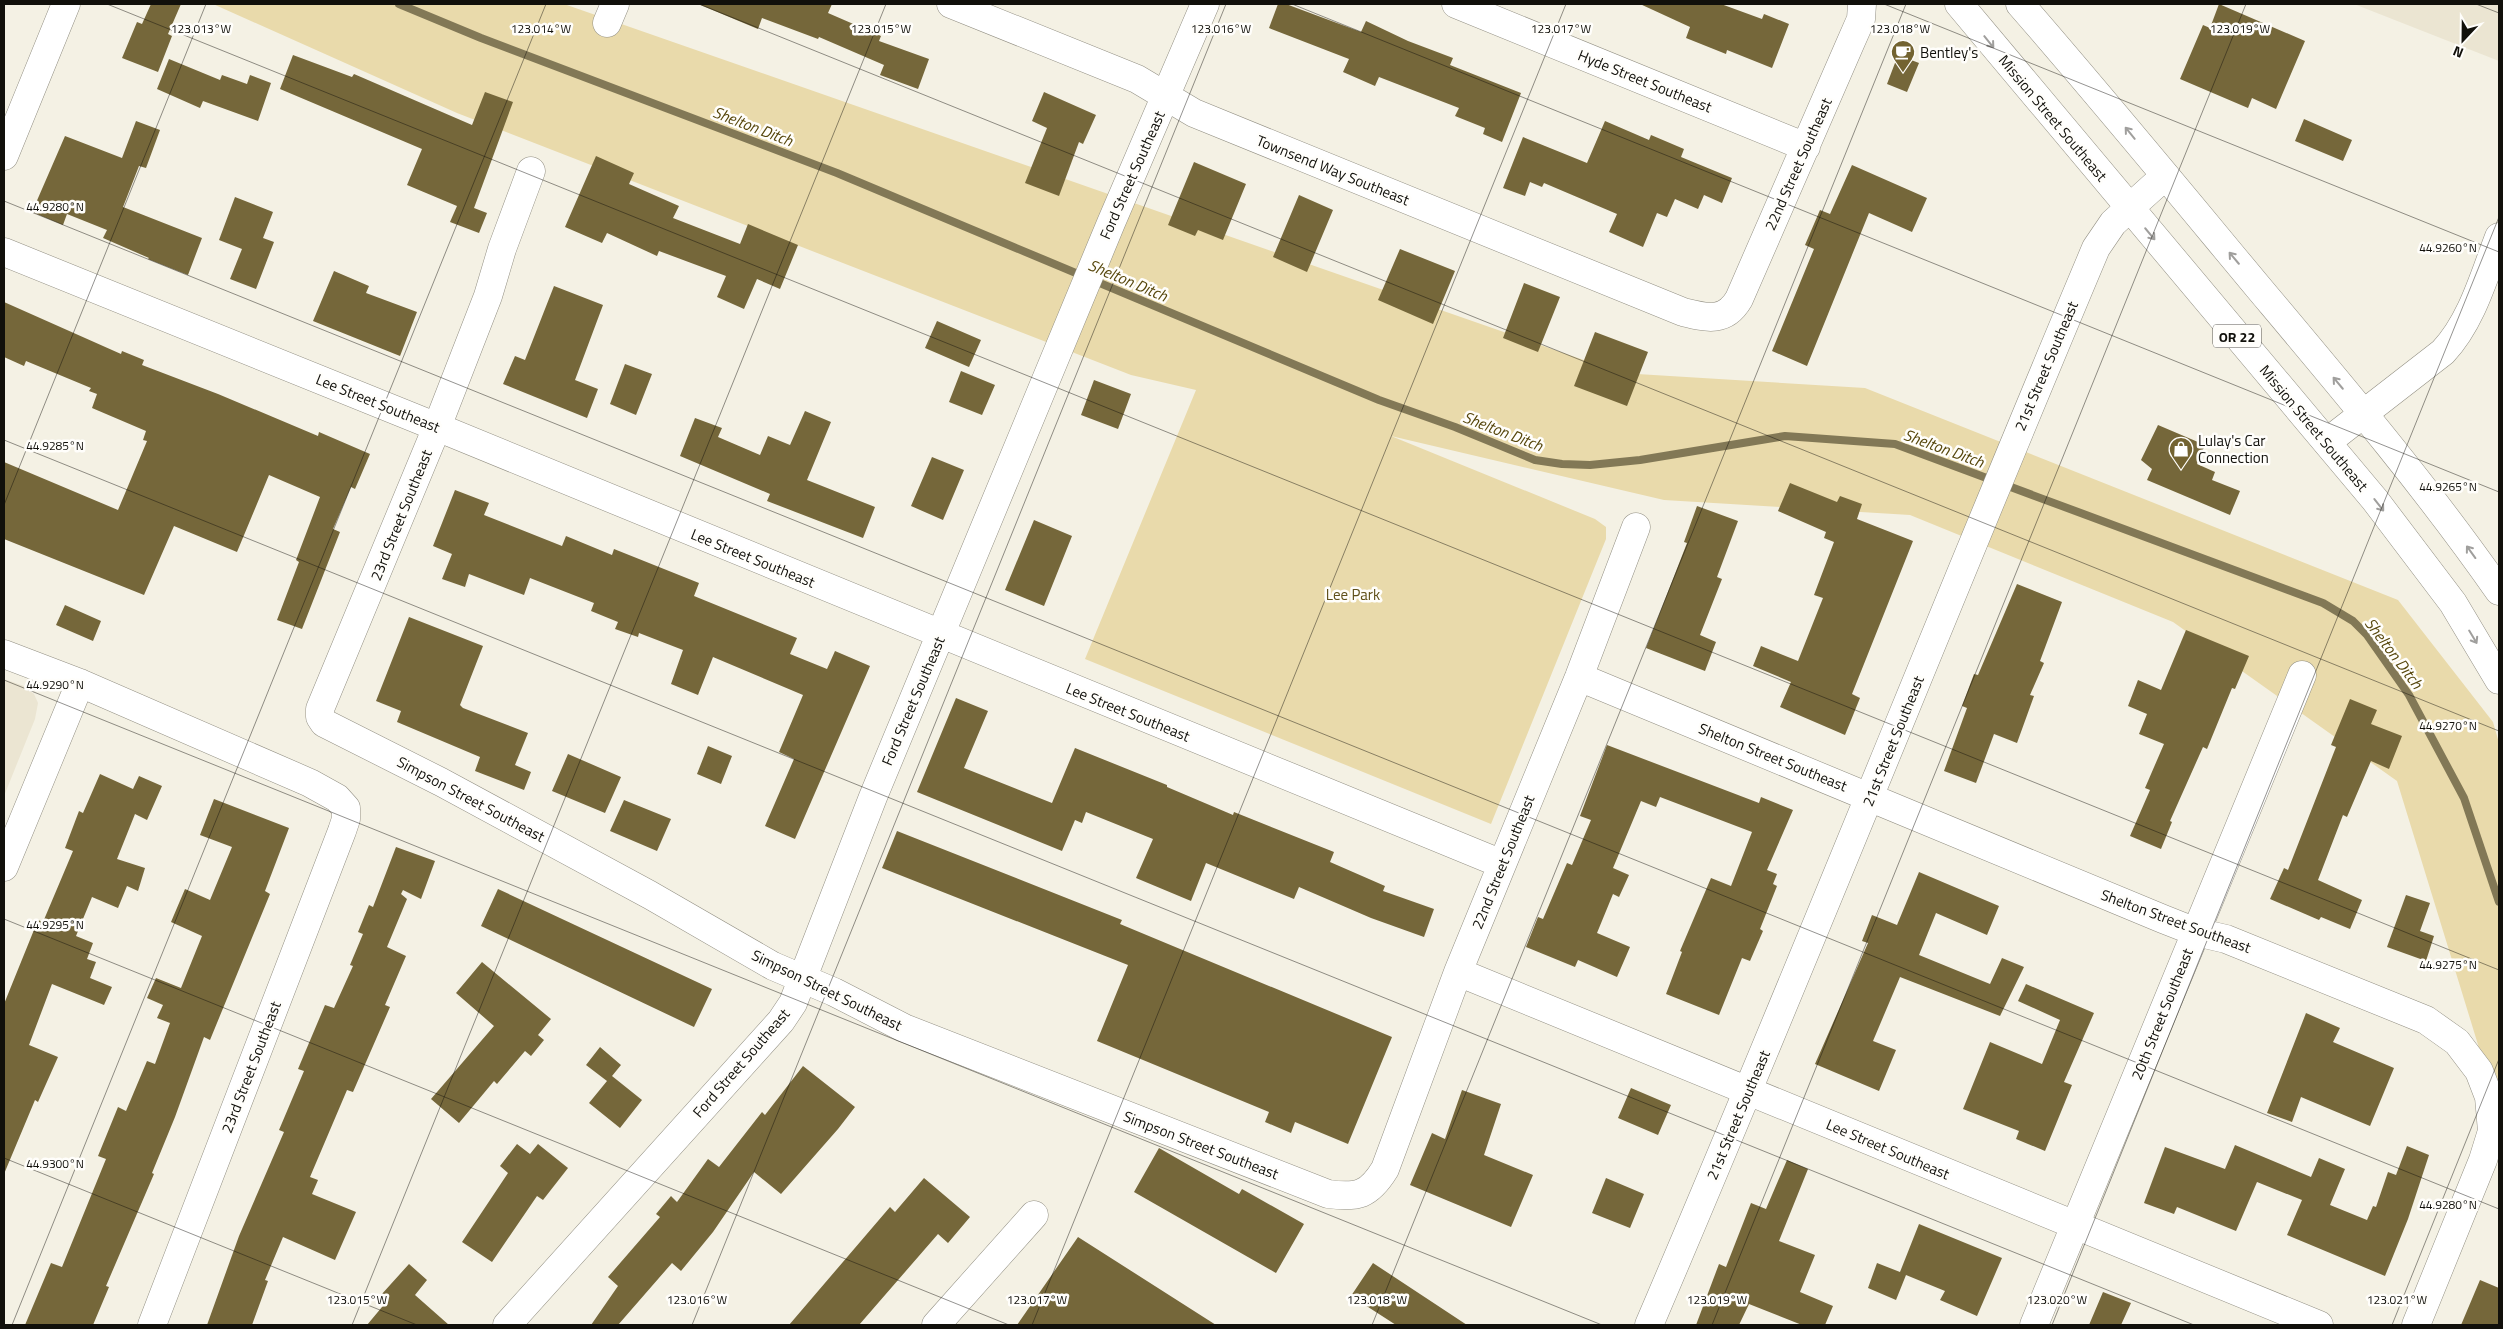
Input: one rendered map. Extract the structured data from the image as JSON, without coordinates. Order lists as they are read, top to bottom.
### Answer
{
  "streets": {
    "main road": [
      "Hyde Street Southeast",
      "Mission Street Southeast",
      "22nd Street Southeast",
      "Townsend Way Southeast",
      "Ford Street Southeast",
      "OR 22",
      "21st Street Southeast",
      "Lee Street Southeast",
      "23rd Street Southeast",
      "Shelton Street Southeast",
      "Simpson Street Southeast",
      "20th Street Southeast"
    ]
  },
  "crossings": [
    ["Hyde Street Southeast", "22nd Street Southeast"],
    ["Mission Street Southeast", "21st Street Southeast"],
    ["22nd Street Southeast", "Townsend Way Southeast"],
    ["22nd Street Southeast", "Lee Street Southeast"],
    ["22nd Street Southeast", "Shelton Street Southeast"],
    ["22nd Street Southeast", "Simpson Street Southeast"],
    ["Townsend Way Southeast", "Ford Street Southeast"],
    ["Ford Street Southeast", "Lee Street Southeast"],
    ["Ford Street Southeast", "Simpson Street Southeast"],
    ["OR 22", "21st Street Southeast"],
    ["21st Street Southeast", "Lee Street Southeast"],
    ["21st Street Southeast", "Shelton Street Southeast"],
    ["Lee Street Southeast", "23rd Street Southeast"],
    ["Lee Street Southeast", "20th Street Southeast"],
    ["23rd Street Southeast", "Simpson Street Southeast"],
    ["Shelton Street Southeast", "20th Street Southeast"]
  ],
  "water": ["Shelton Ditch"],
  "parks": ["Lee Park"],
  "places": {
    "cafe": ["Bentley's"],
    "shop": ["Lulay's Car Connection"]
  },
  "north": "bottom",
  "coordinates": [
    "123.015°W",
    "123.013°W",
    "123.014°W",
    "123.016°W",
    "123.017°W",
    "123.018°W",
    "123.019°W",
    "44.9280°N",
    "44.9260°N",
    "44.9285°N",
    "44.9265°N",
    "44.9290°N",
    "44.9270°N",
    "44.9295°N",
    "44.9275°N",
    "44.9300°N",
    "123.020°W",
    "123.021°W"
  ]
}
